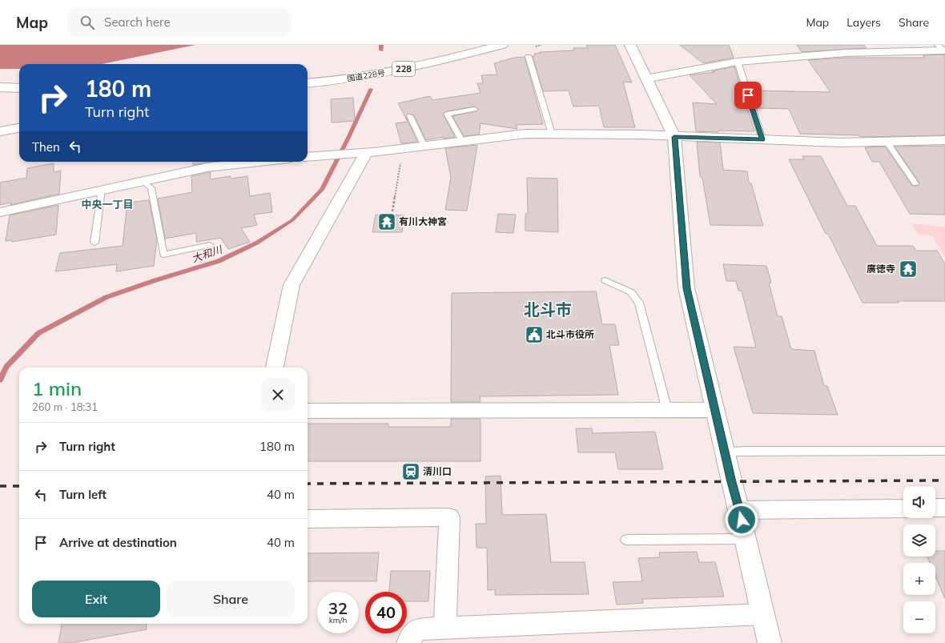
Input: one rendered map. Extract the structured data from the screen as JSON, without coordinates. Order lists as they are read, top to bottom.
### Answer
{
  "streets": {
    "main road": ["228", "国道228号"]
  },
  "districts": ["中央一丁目", "北斗市"],
  "water": ["大和川"],
  "places": {
    "temple": ["有川大神宮", "廣徳寺"],
    "public building": ["北斗市役所"],
    "station": ["清川口"]
  },
  "page": {
    "header": "Map",
    "search": "Search here",
    "nav": ["Map", "Layers", "Share"],
    "turn": ["180 m", "Turn right"],
    "then": "Then",
    "heading": ["1 min", "260 m · 18:31"],
    "list": [
      {
        "name": "Turn right",
        "value": "180 m"
      },
      {
        "name": "Turn left",
        "value": "40 m"
      },
      {
        "name": "Arrive at destination",
        "value": "40 m"
      }
    ],
    "map_buttons": ["+", "−"],
    "buttons": ["Exit", "Share"],
    "speed": "32 km/h",
    "limit": "40"
  }
}
